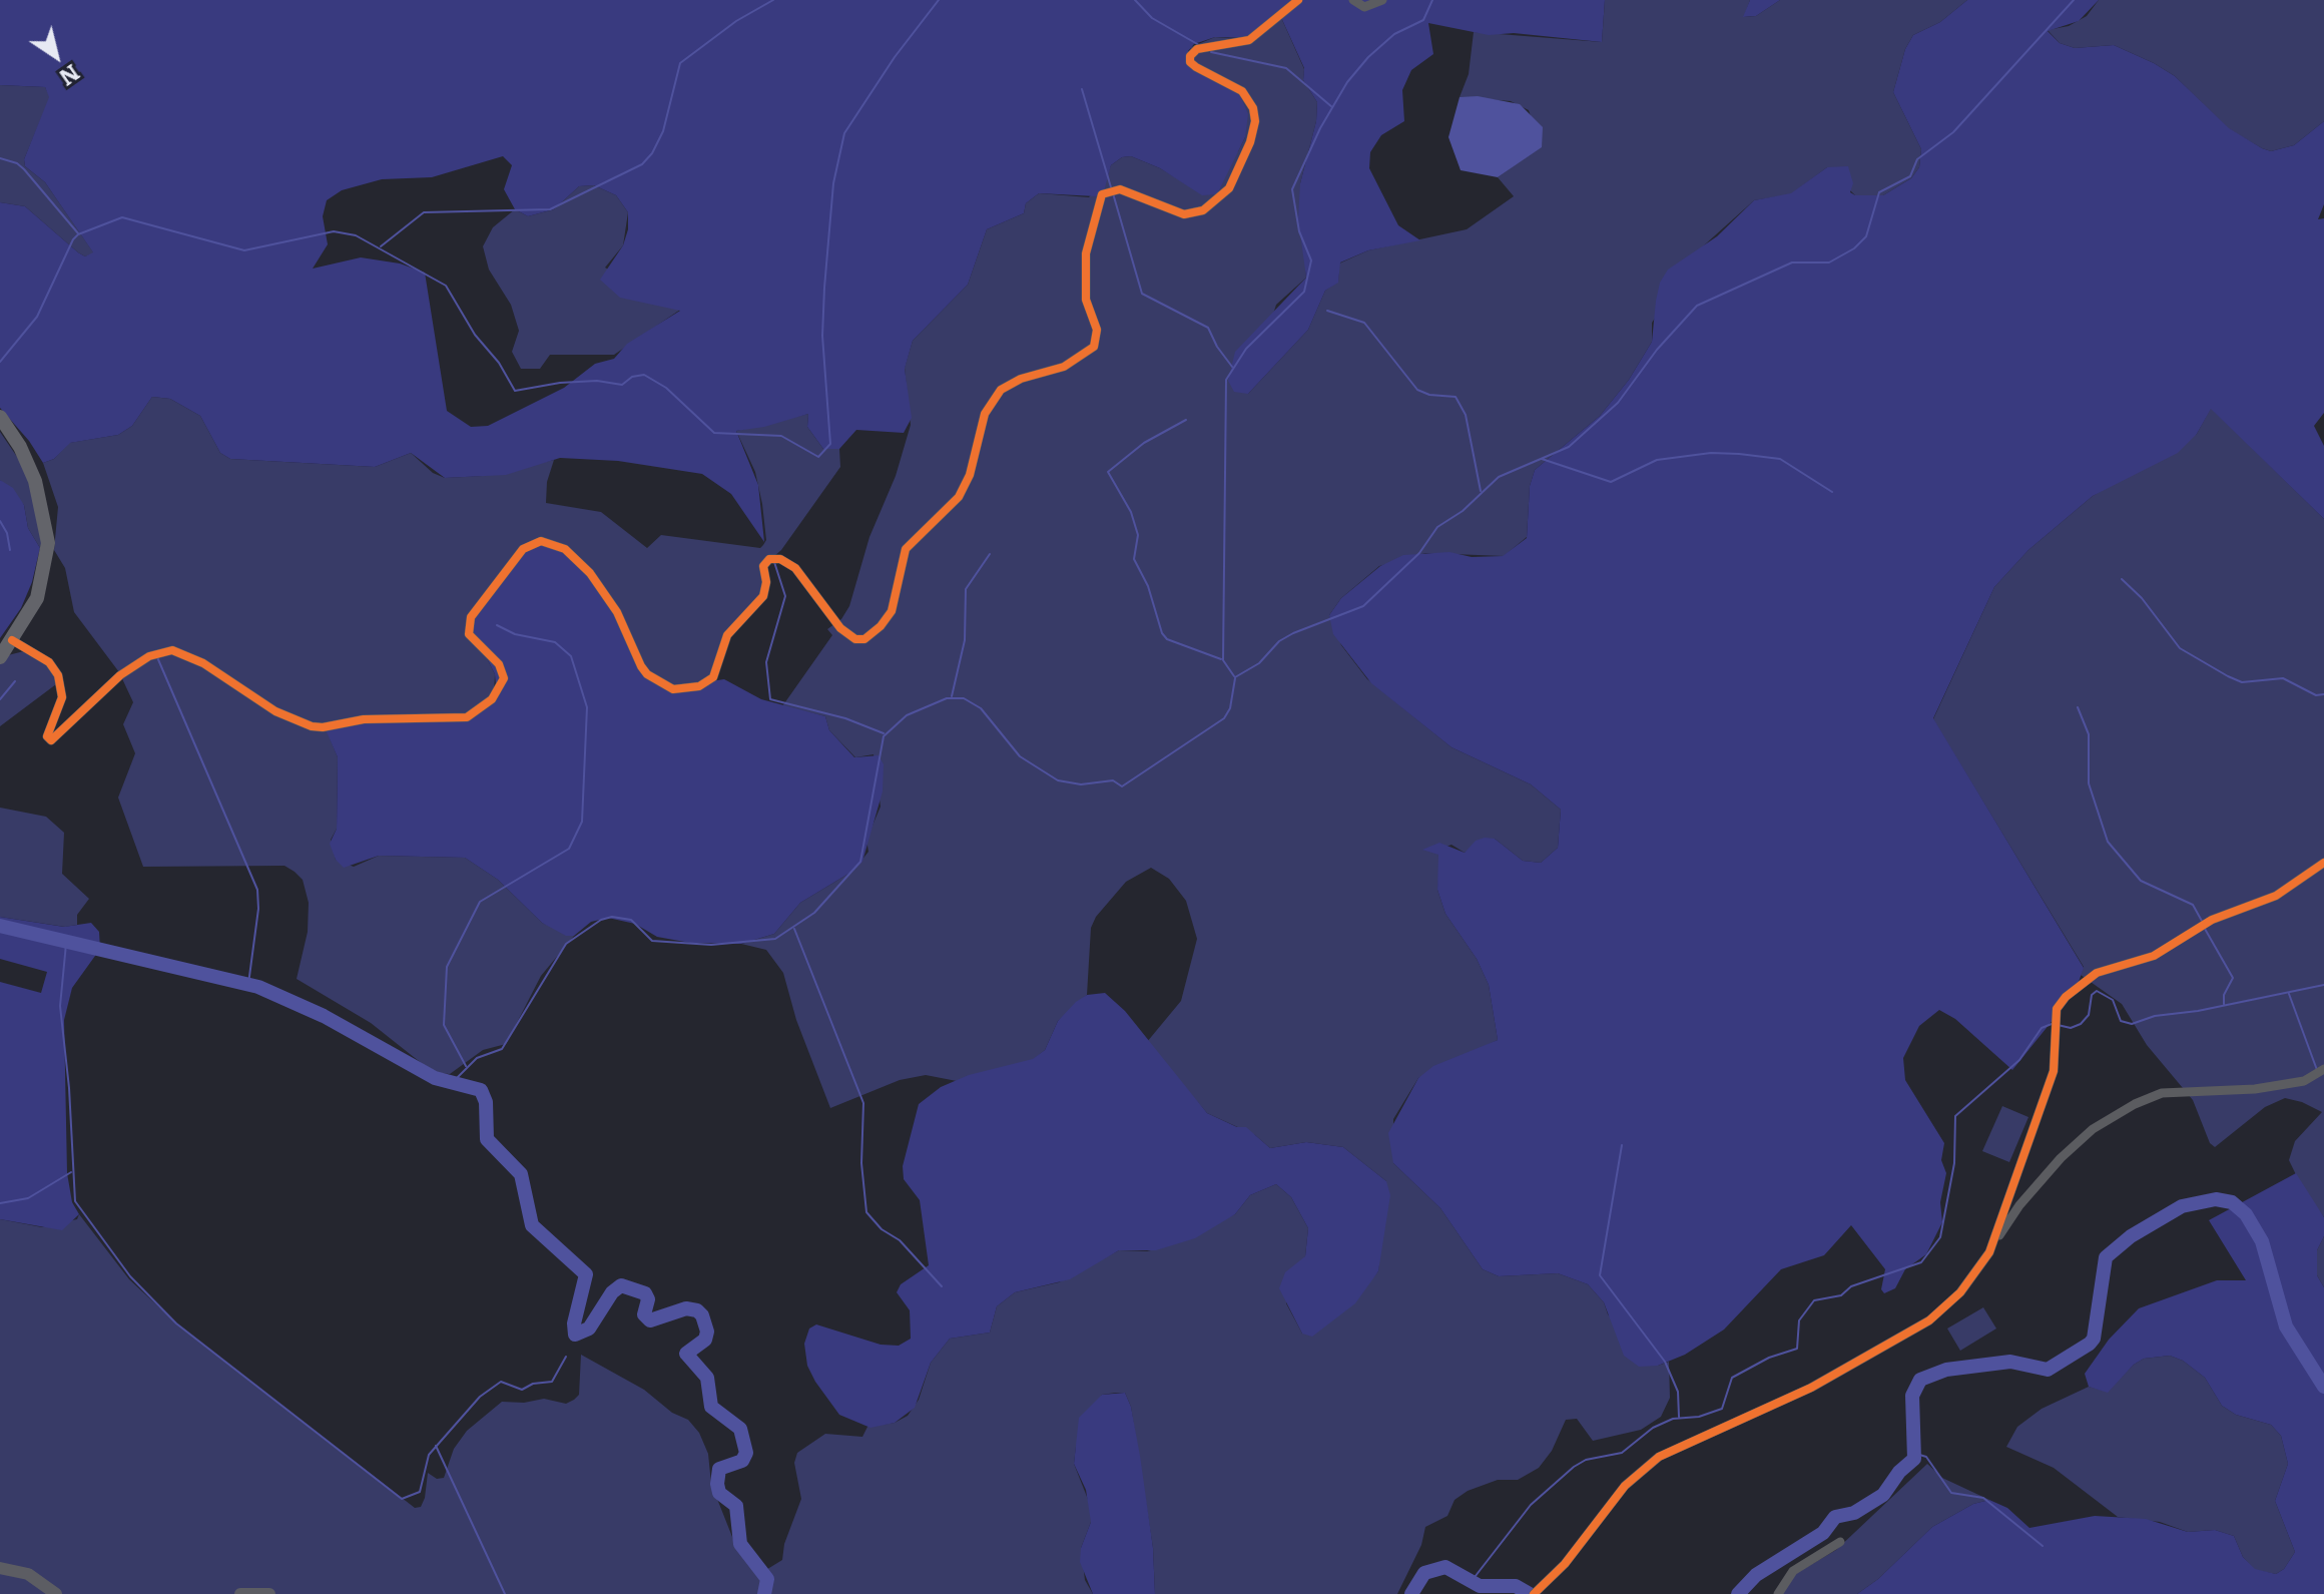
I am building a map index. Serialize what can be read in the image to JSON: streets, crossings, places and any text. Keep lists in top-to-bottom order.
{
  "north": "bottom right"
}
